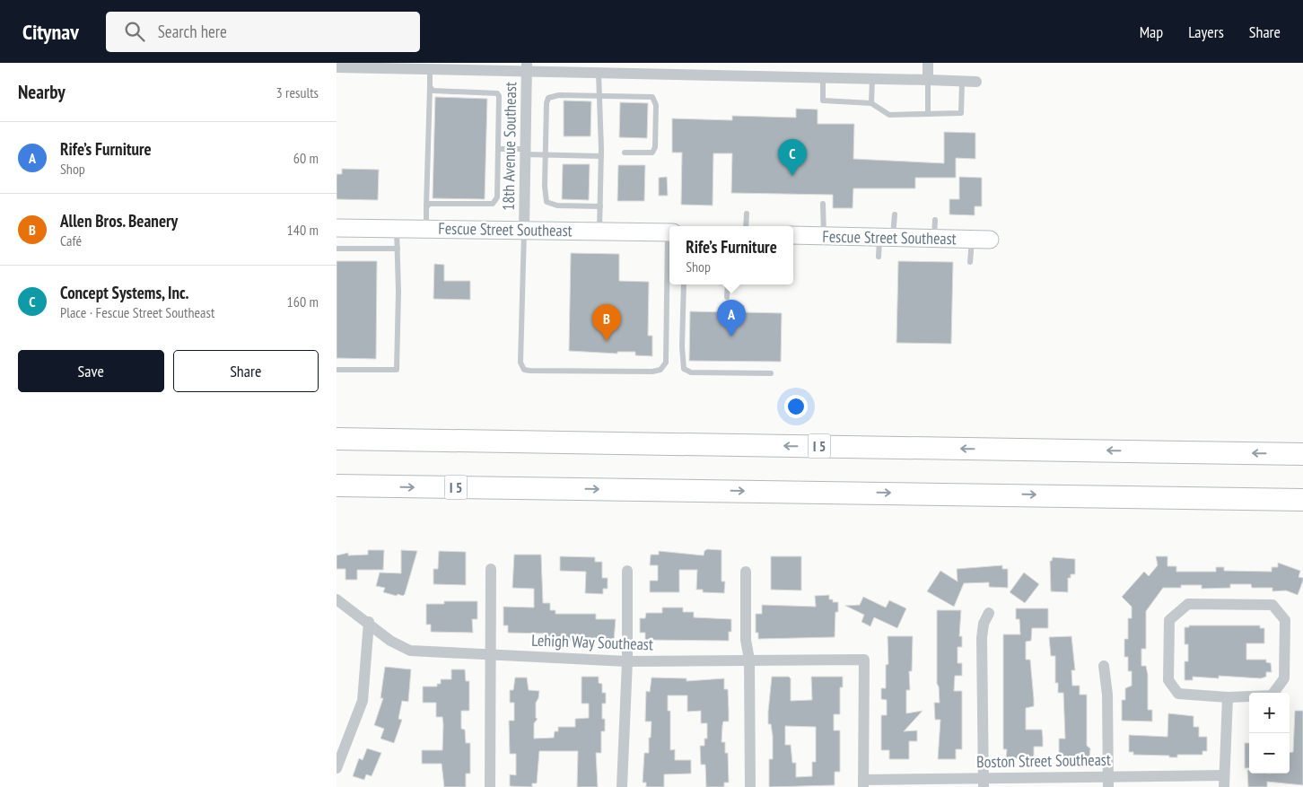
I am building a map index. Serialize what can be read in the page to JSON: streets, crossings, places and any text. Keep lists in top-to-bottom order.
{
  "streets": {
    "highway": ["I 5"],
    "street": [
      "18th Avenue Southeast",
      "Fescue Street Southeast",
      "Lehigh Way Southeast",
      "Boston Street Southeast"
    ]
  },
  "crossings": [
    ["18th Avenue Southeast", "Fescue Street Southeast"],
    ["Lehigh Way Southeast", "Boston Street Southeast"]
  ],
  "page": {
    "header": "Citynav",
    "search": "Search here",
    "nav": ["Map", "Layers", "Share"],
    "heading": ["Nearby", "3 results"],
    "list": [
      {
        "mark": "A",
        "name": "Rife’s Furniture",
        "note": "Shop",
        "value": "60 m"
      },
      {
        "mark": "B",
        "name": "Allen Bros. Beanery",
        "note": "Café",
        "value": "140 m"
      },
      {
        "mark": "C",
        "name": "Concept Systems, Inc.",
        "note": "Place · Fescue Street Southeast",
        "value": "160 m"
      }
    ],
    "pins": ["C", "A", "B"],
    "popup": ["Rife’s Furniture", "Shop"],
    "buttons": ["Save", "Share"],
    "map_buttons": ["+", "−"]
  }
}
